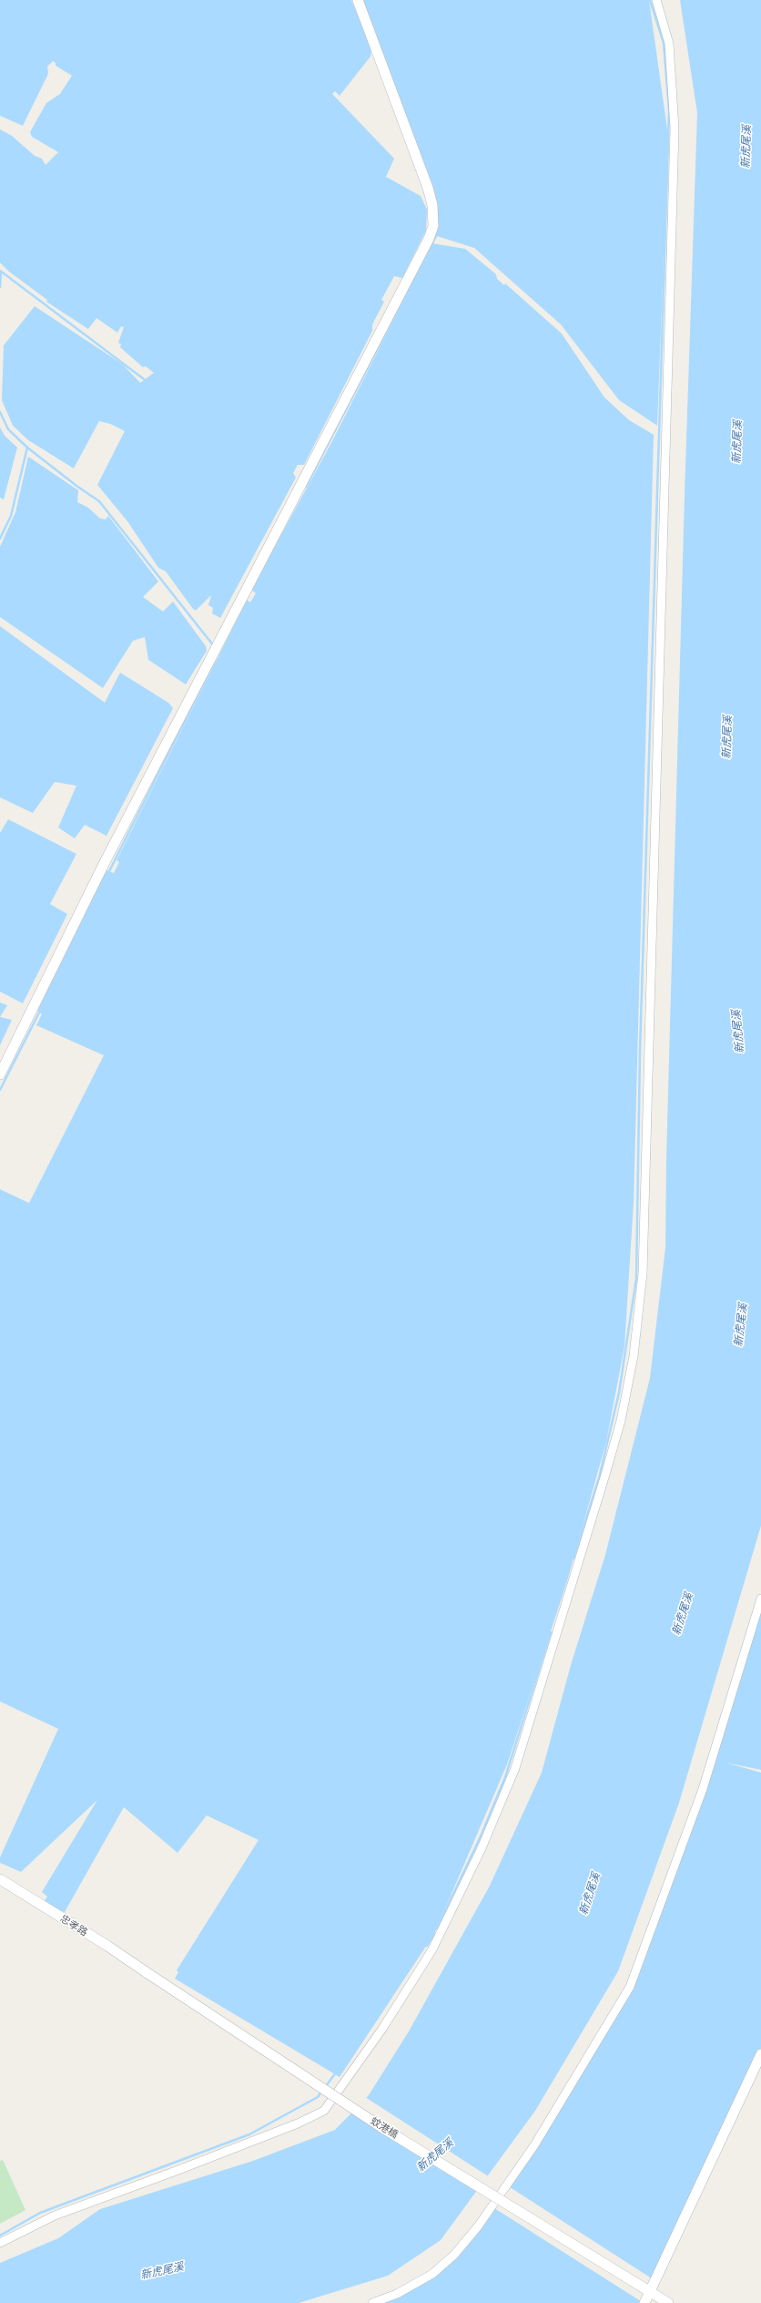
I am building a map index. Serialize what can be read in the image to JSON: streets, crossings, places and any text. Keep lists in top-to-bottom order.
{
  "streets": {
    "street": ["忠孝路", "蚊港橋"]
  },
  "crossings": [
    ["忠孝路", "蚊港橋"]
  ],
  "water": ["新虎尾溪"]
}
